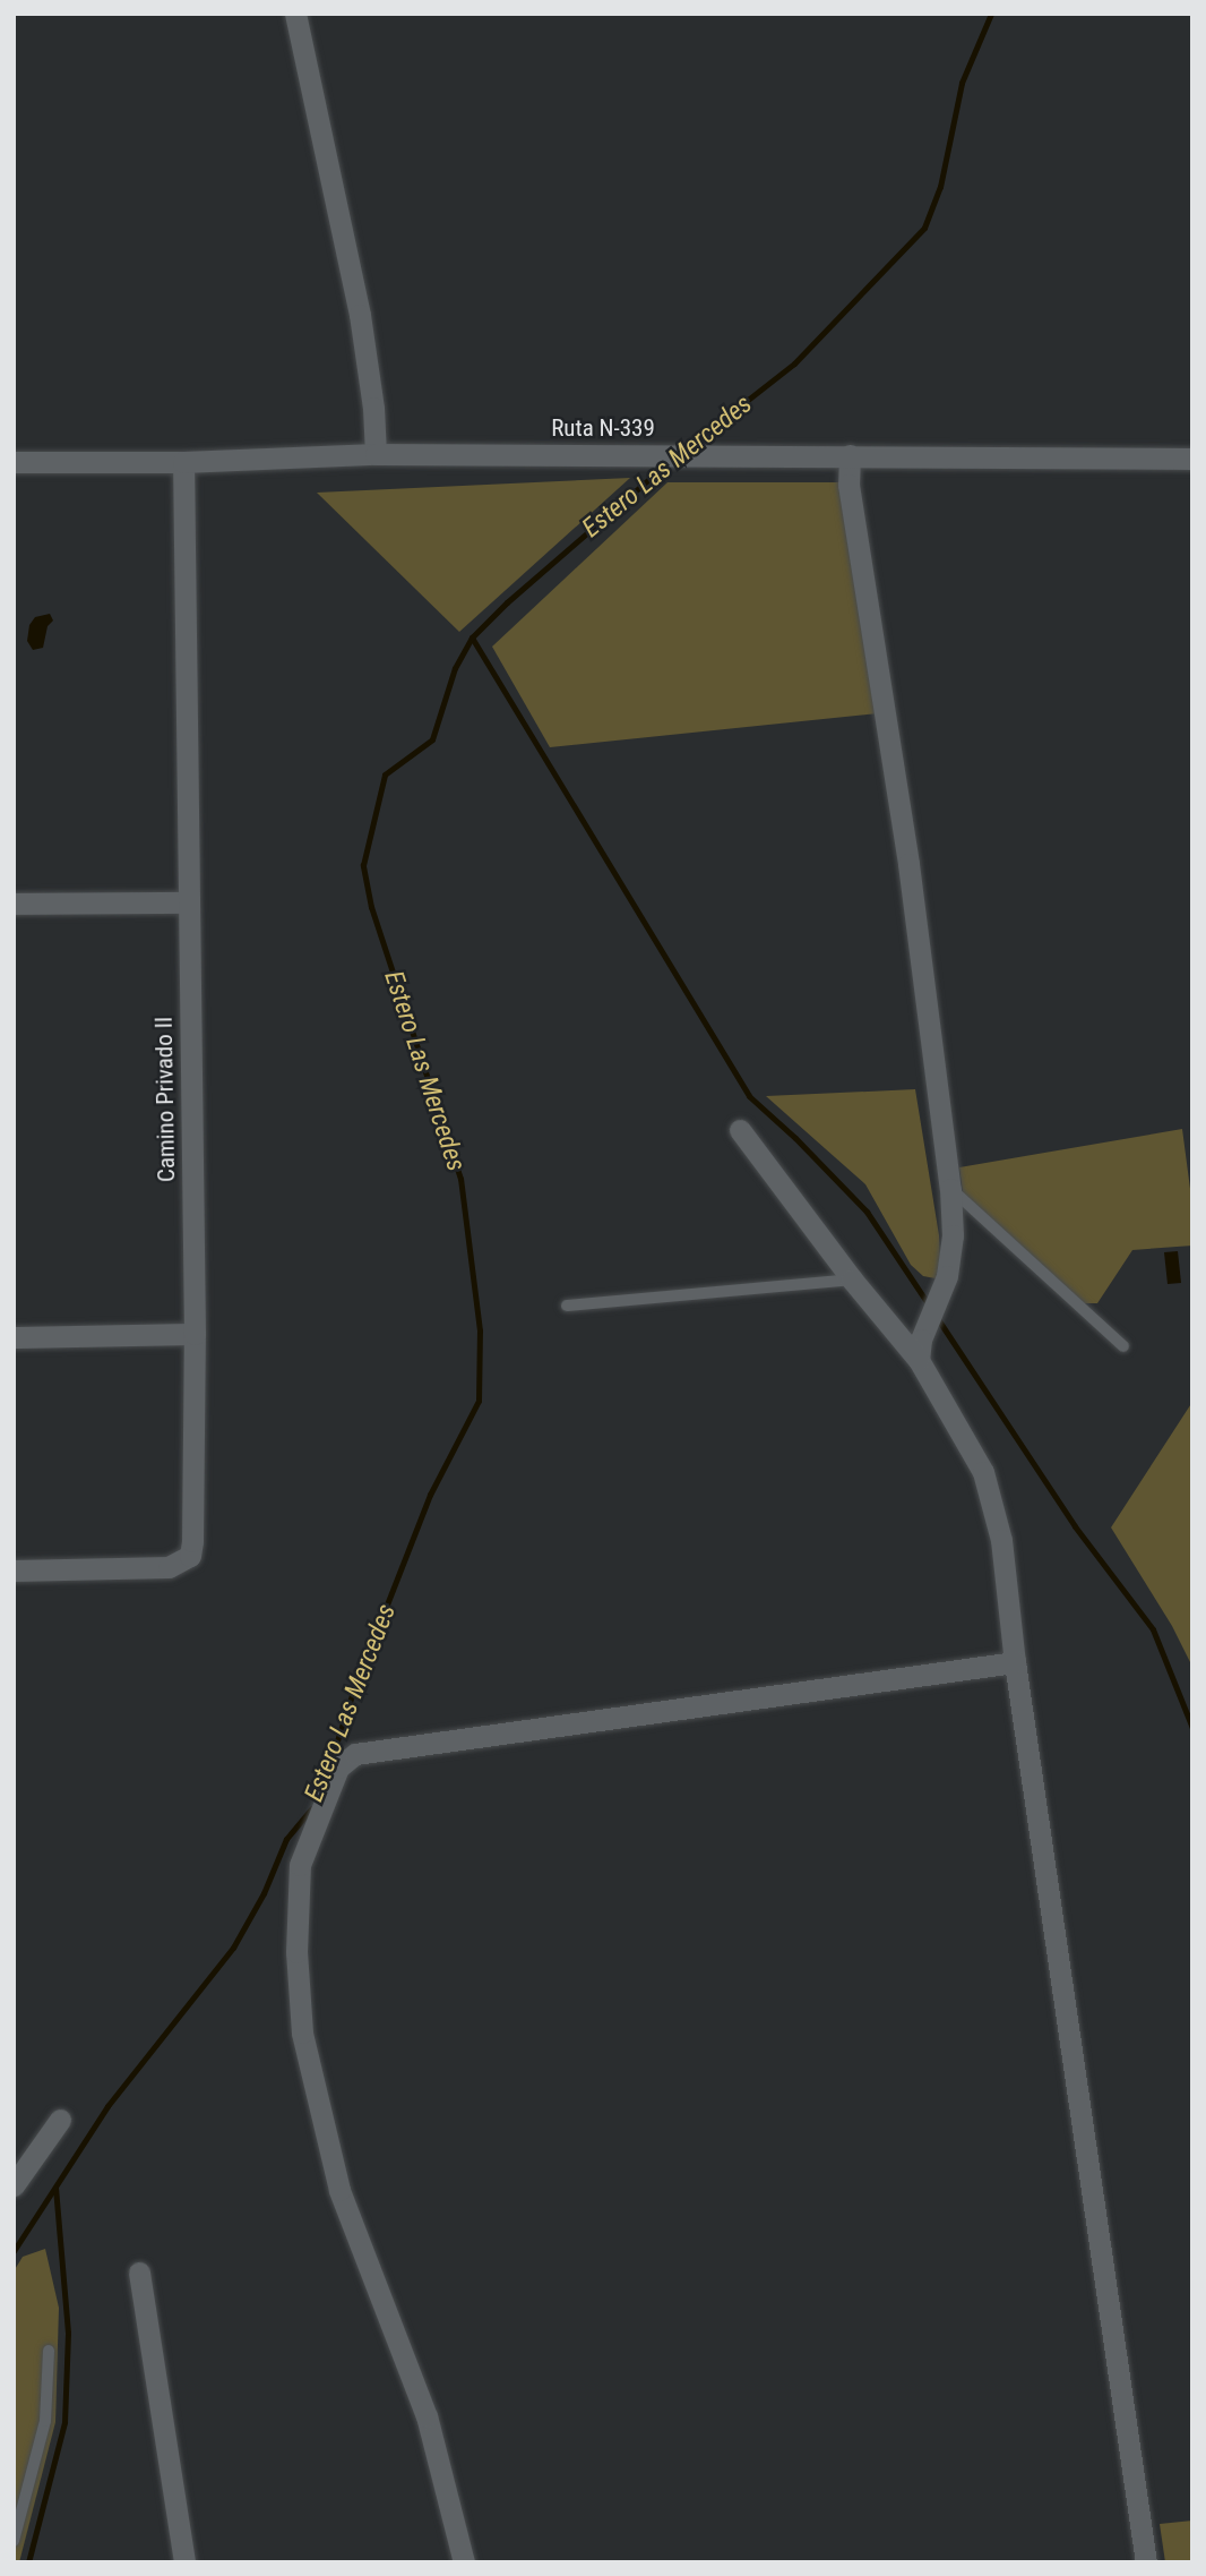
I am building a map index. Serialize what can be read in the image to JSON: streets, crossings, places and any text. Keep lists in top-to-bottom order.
{
  "streets": {
    "street": ["Ruta N-339", "Camino Privado II"]
  },
  "crossings": [
    ["Ruta N-339", "Camino Privado II"]
  ],
  "water": ["Estero Las Mercedes"]
}
